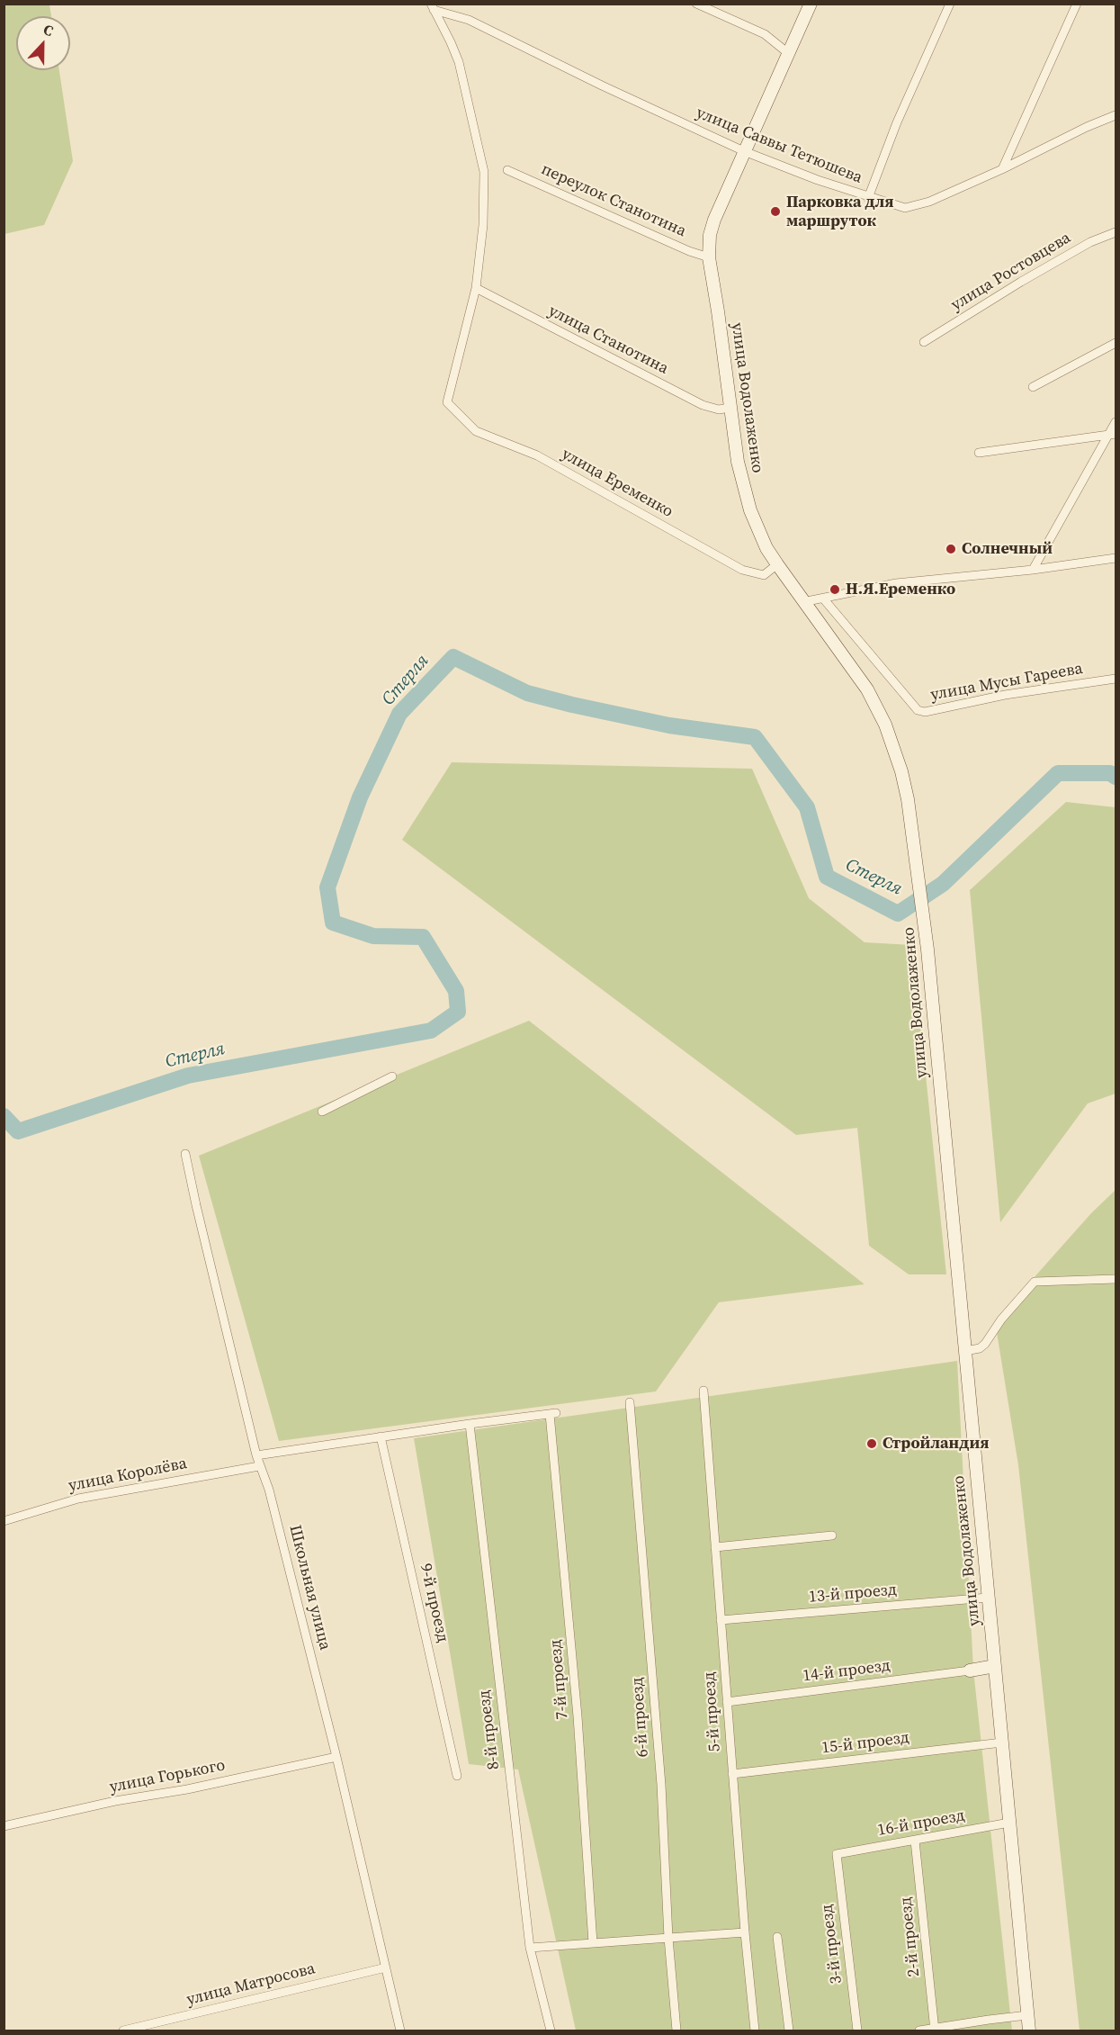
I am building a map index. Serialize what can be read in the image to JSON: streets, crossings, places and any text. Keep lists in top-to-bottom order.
{
  "streets": {
    "main road": ["улица Водолаженко"],
    "street": [
      "улица Саввы Тетюшева",
      "переулок Станотина",
      "улица Ростовцева",
      "улица Станотина",
      "улица Еременко",
      "улица Мусы Гареева",
      "улица Королёва",
      "Школьная улица",
      "13-й проезд",
      "9-й проезд",
      "14-й проезд",
      "7-й проезд",
      "5-й проезд",
      "6-й проезд",
      "8-й проезд",
      "15-й проезд",
      "улица Горького",
      "16-й проезд",
      "2-й проезд",
      "3-й проезд",
      "улица Матросова"
    ]
  },
  "crossings": [
    ["улица Саввы Тетюшева", "улица Водолаженко"],
    ["переулок Станотина", "улица Водолаженко"],
    ["улица Станотина", "улица Водолаженко"],
    ["улица Станотина", "улица Еременко"],
    ["улица Водолаженко", "улица Еременко"],
    ["улица Водолаженко", "13-й проезд"],
    ["улица Водолаженко", "15-й проезд"],
    ["улица Водолаженко", "16-й проезд"],
    ["улица Королёва", "Школьная улица"],
    ["Школьная улица", "улица Горького"],
    ["Школьная улица", "улица Матросова"],
    ["13-й проезд", "5-й проезд"],
    ["14-й проезд", "5-й проезд"],
    ["7-й проезд", "8-й проезд"],
    ["5-й проезд", "15-й проезд"],
    ["16-й проезд", "2-й проезд"],
    ["16-й проезд", "3-й проезд"]
  ],
  "water": ["Стерля"],
  "places": [
    "Парковка для маршруток",
    "Солнечный",
    "Н.Я.Еременко",
    "Стройландия"
  ],
  "north": "top"
}
